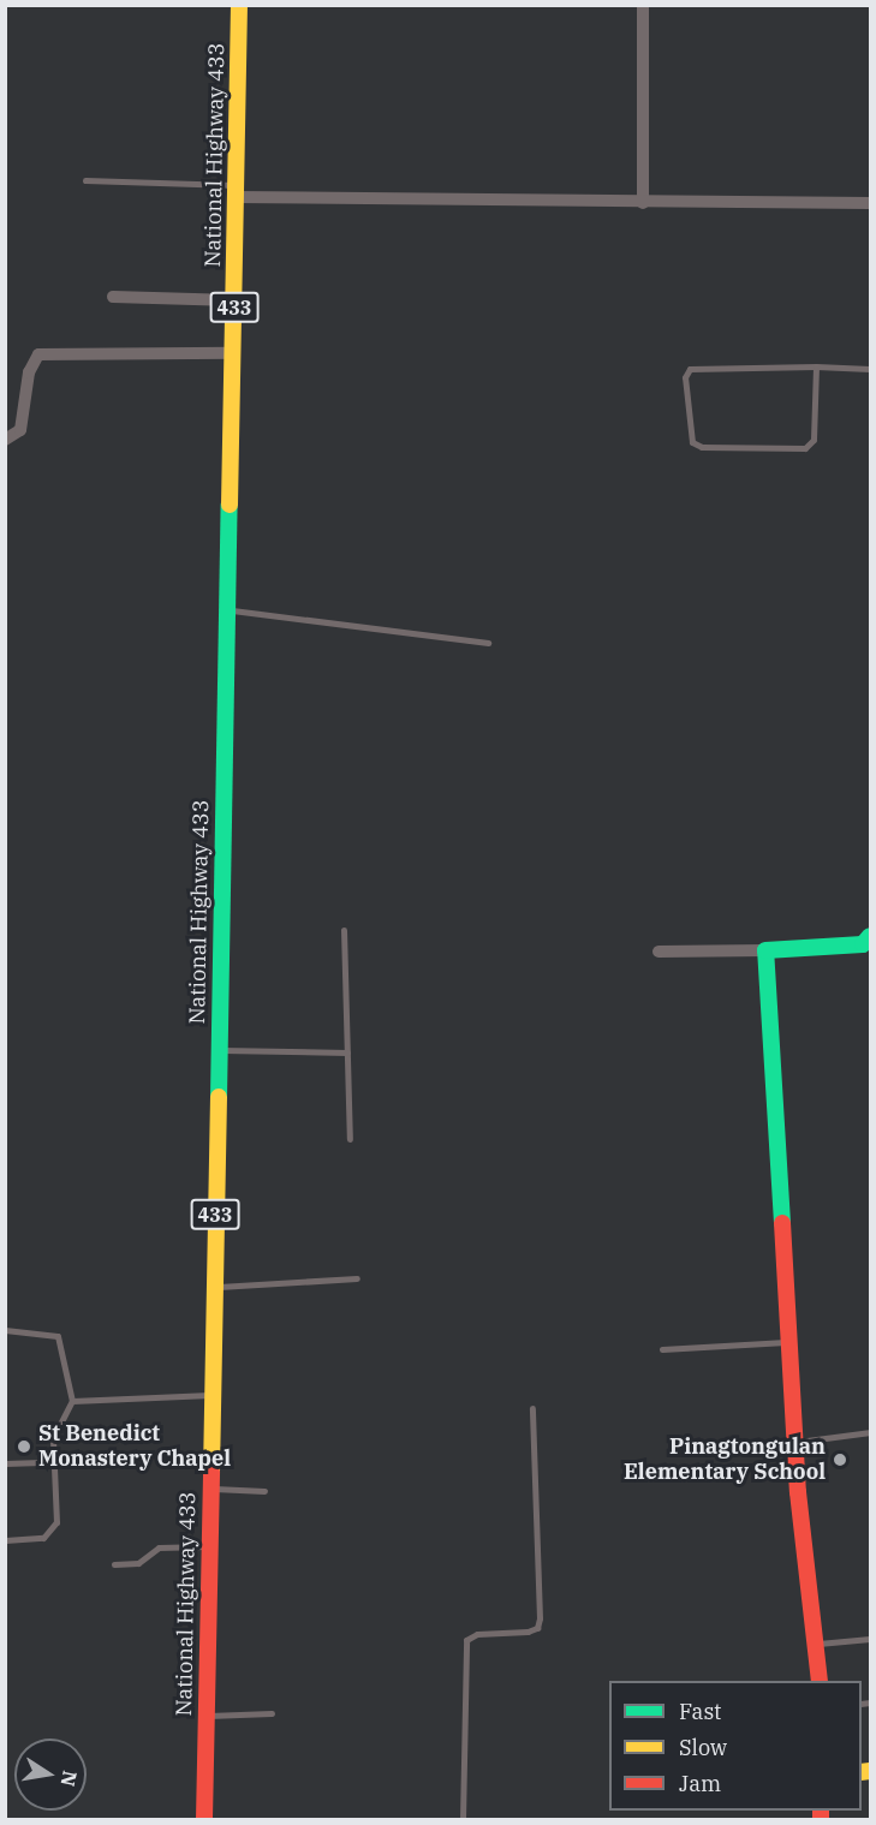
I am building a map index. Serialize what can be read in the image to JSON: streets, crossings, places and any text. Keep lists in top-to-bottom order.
{
  "streets": {
    "main road": ["National Highway 433", "433"]
  },
  "places": ["St Benedict Monastery Chapel", "Pinagtongulan Elementary School"],
  "legend": ["Fast", "Slow", "Jam"],
  "north": "right"
}
